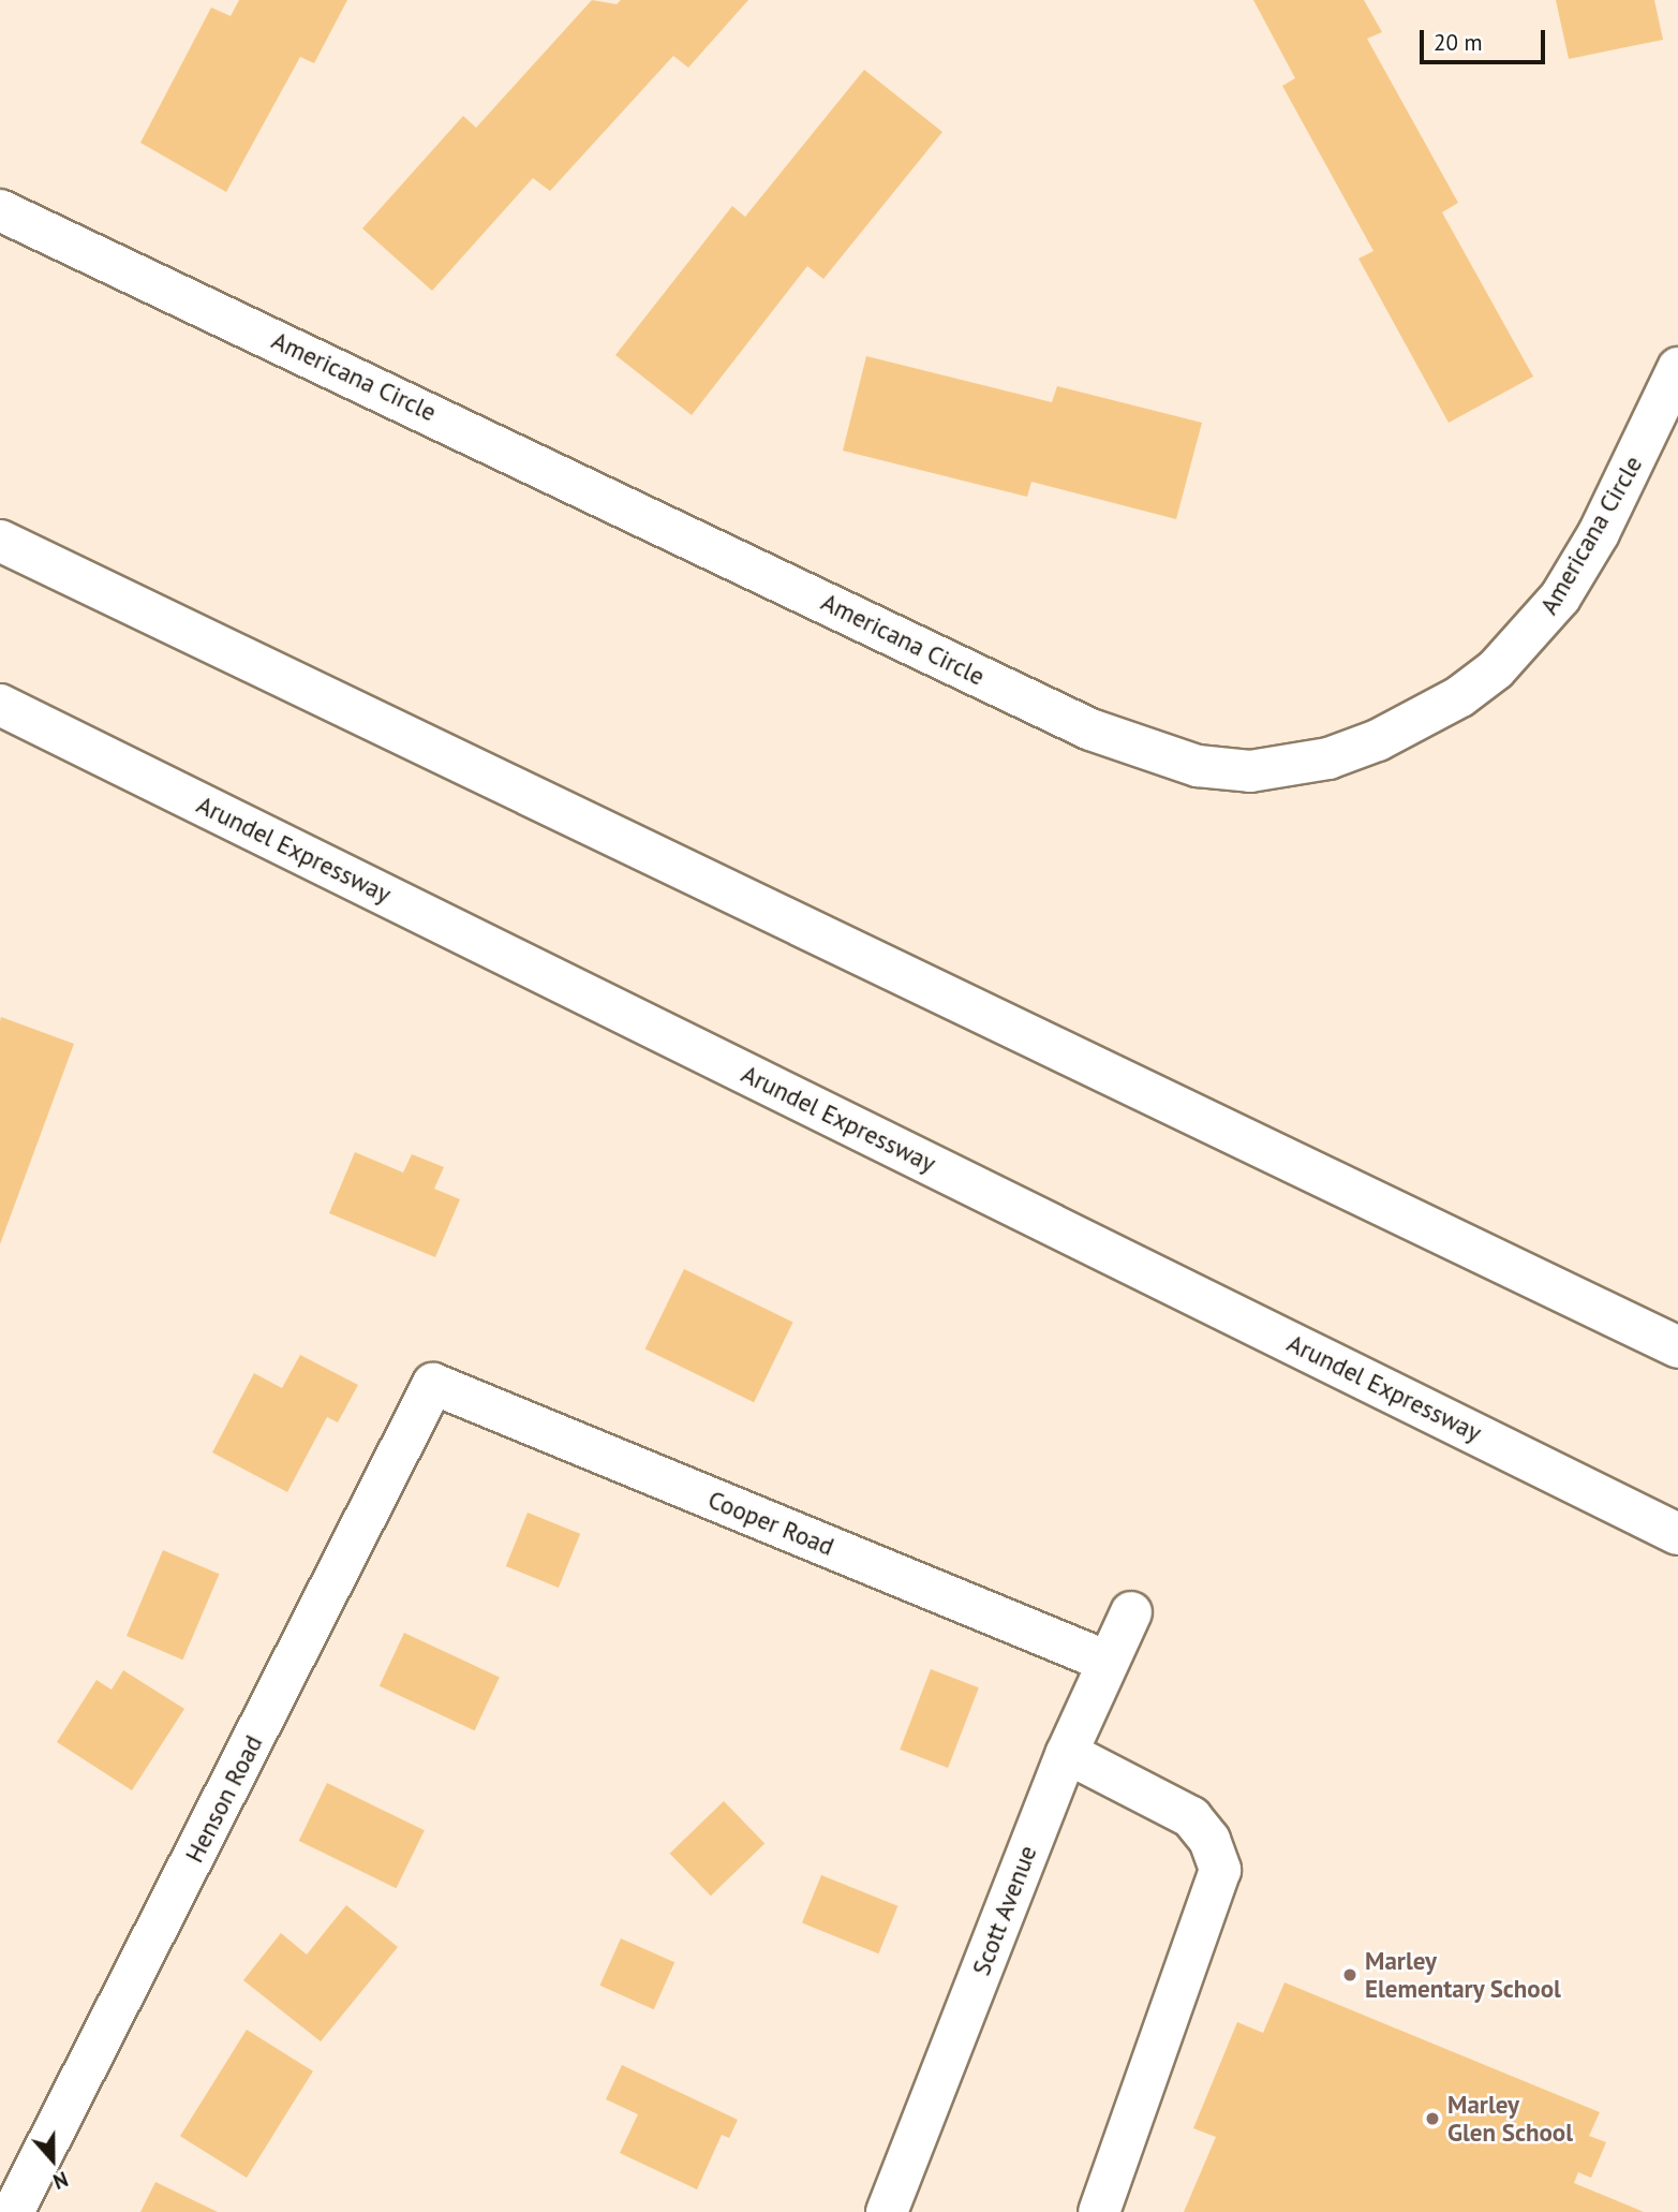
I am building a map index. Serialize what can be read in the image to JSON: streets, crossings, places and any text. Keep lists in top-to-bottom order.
{
  "streets": {
    "main road": [
      "Americana Circle",
      "Arundel Expressway",
      "Cooper Road",
      "Henson Road",
      "Scott Avenue"
    ]
  },
  "crossings": [
    ["Cooper Road", "Henson Road"],
    ["Cooper Road", "Scott Avenue"]
  ],
  "places": ["Marley Elementary School", "Marley Glen School"],
  "scale_bar": "20 m",
  "north": "bottom"
}
